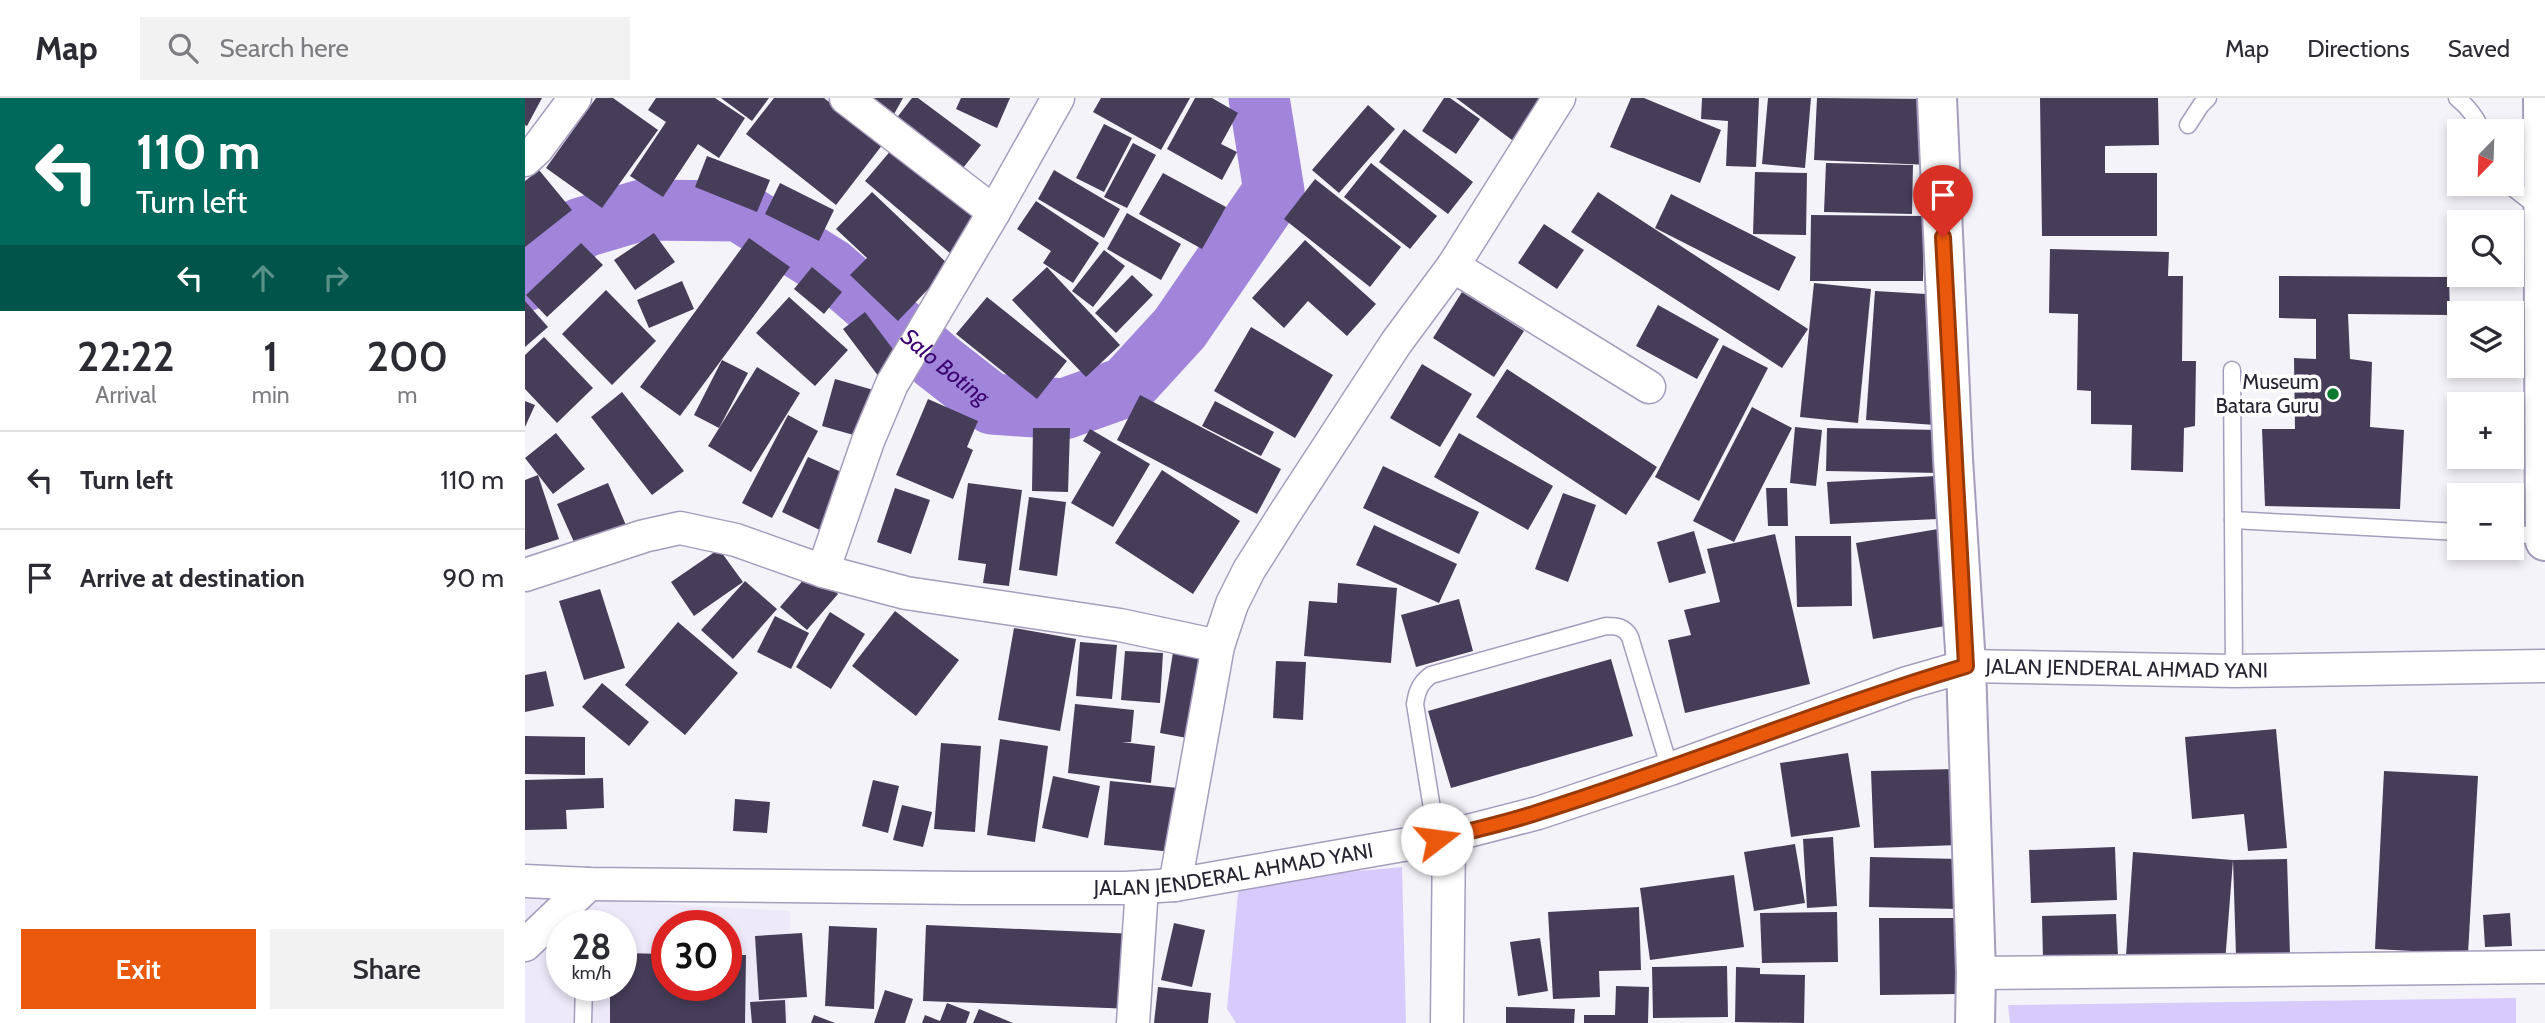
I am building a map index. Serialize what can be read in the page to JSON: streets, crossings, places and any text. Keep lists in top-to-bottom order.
{
  "streets": {
    "street": ["JALAN JENDERAL AHMAD YANI"]
  },
  "water": ["Salo Boting"],
  "places": ["Museum Batara Guru"],
  "north": "bottom left",
  "page": {
    "header": "Map",
    "search": "Search here",
    "nav": ["Map", "Directions", "Saved"],
    "turn": ["110 m", "Turn left"],
    "map_buttons": ["+", "−"],
    "eta": [
      "22:22",
      "Arrival",
      "1",
      "min",
      "200",
      "m"
    ],
    "list": [
      {
        "name": "Turn left",
        "value": "110 m"
      },
      {
        "name": "Arrive at destination",
        "value": "90 m"
      }
    ],
    "speed": "28 km/h",
    "limit": "30",
    "buttons": ["Exit", "Share"]
  }
}
